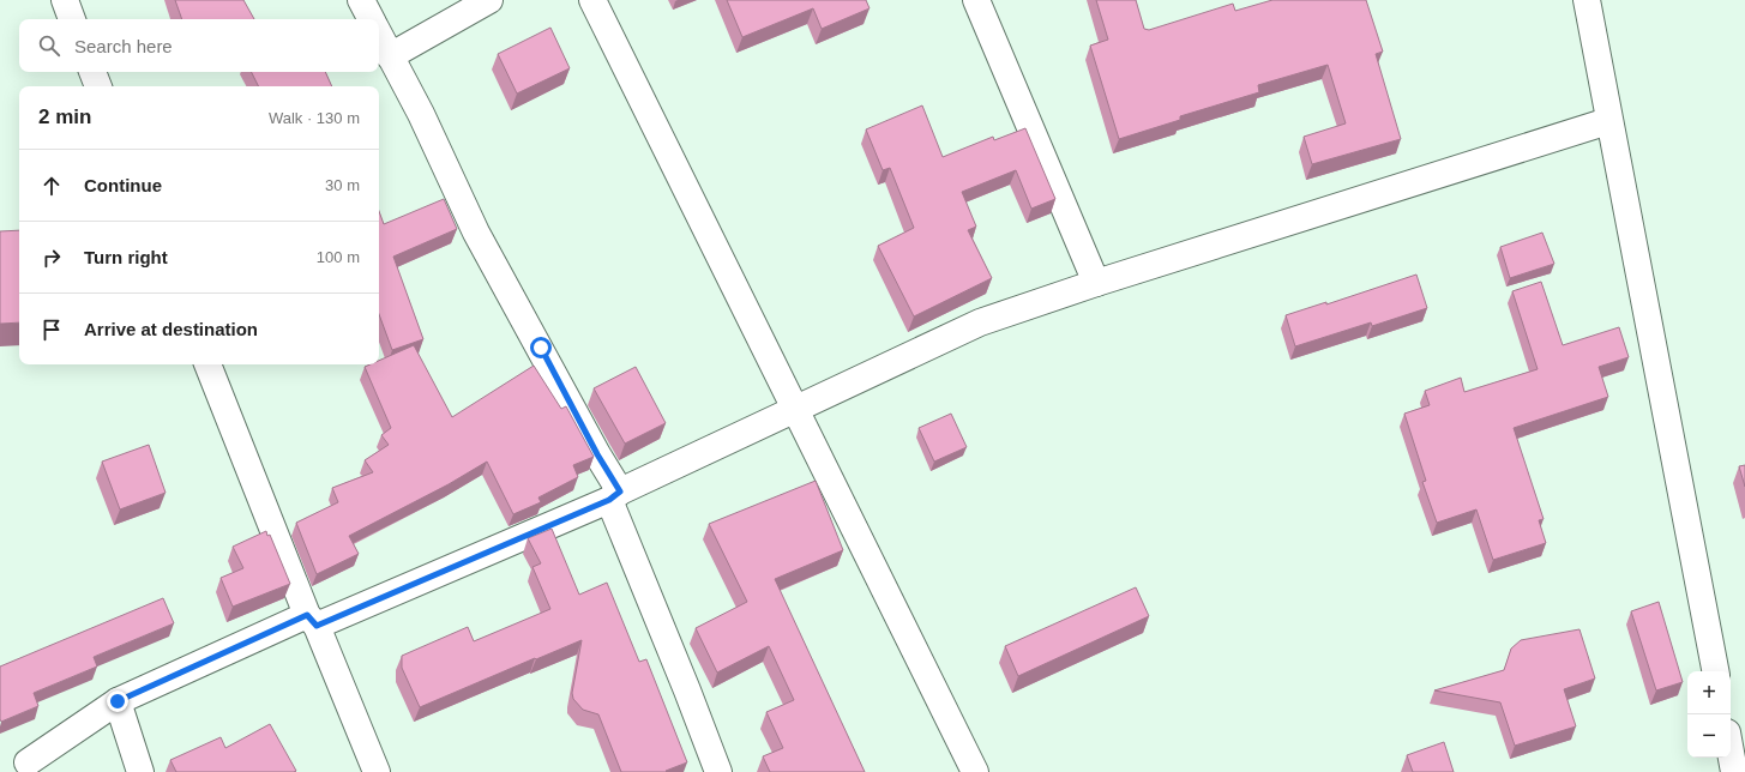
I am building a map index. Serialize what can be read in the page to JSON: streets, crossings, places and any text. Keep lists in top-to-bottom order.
{
  "page": {
    "search": "Search here",
    "heading": ["2 min", "Walk · 130 m"],
    "list": [
      ["Continue", "30 m"],
      ["Turn right", "100 m"],
      "Arrive at destination"
    ],
    "map_buttons": ["+", "−"]
  }
}
